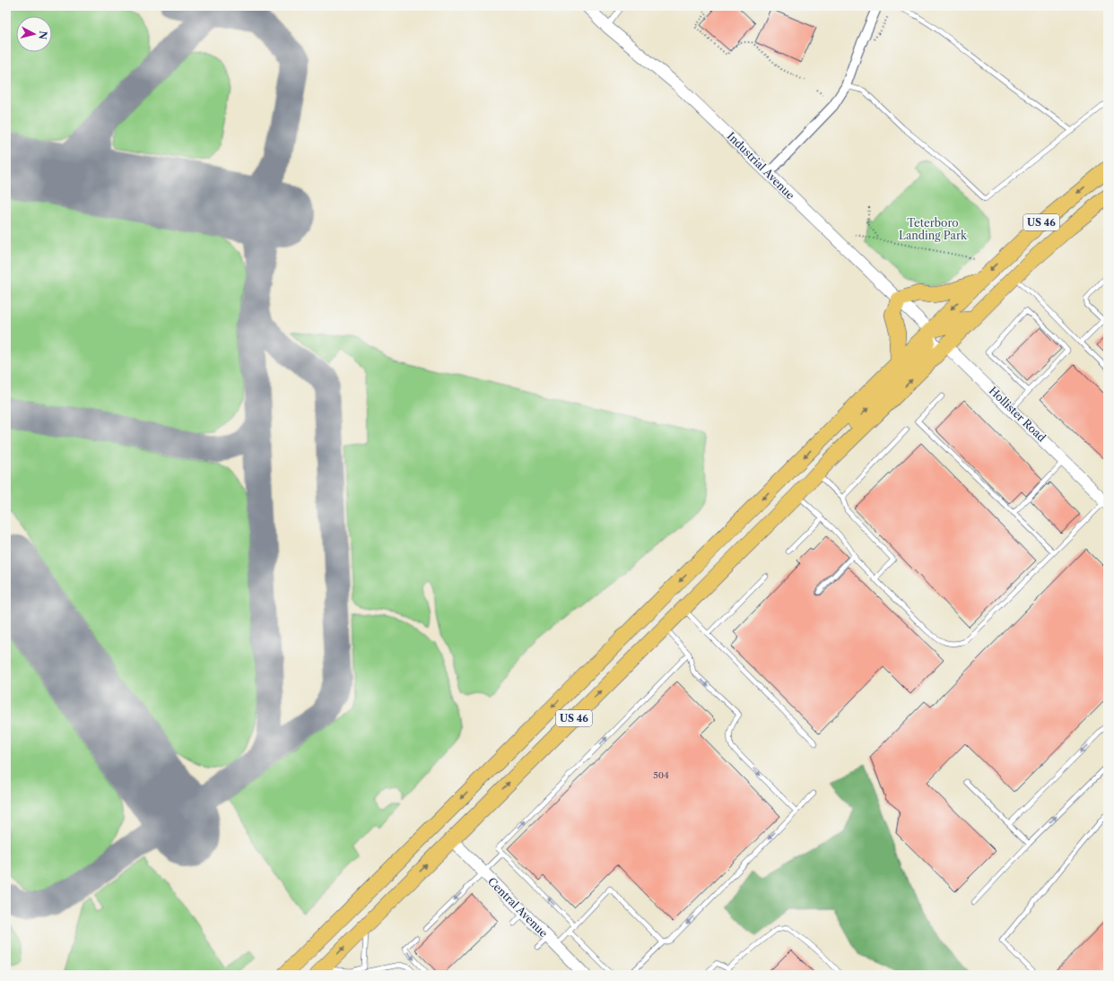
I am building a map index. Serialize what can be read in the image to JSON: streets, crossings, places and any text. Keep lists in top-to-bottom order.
{
  "streets": {
    "highway": ["US 46"],
    "street": ["Industrial Avenue", "Hollister Road", "Central Avenue"]
  },
  "crossings": [
    ["Industrial Avenue", "US 46"],
    ["Industrial Avenue", "Hollister Road"],
    ["US 46", "Hollister Road"],
    ["US 46", "Central Avenue"]
  ],
  "parks": ["Teterboro Landing Park"],
  "house_numbers": ["504"],
  "north": "right"
}
